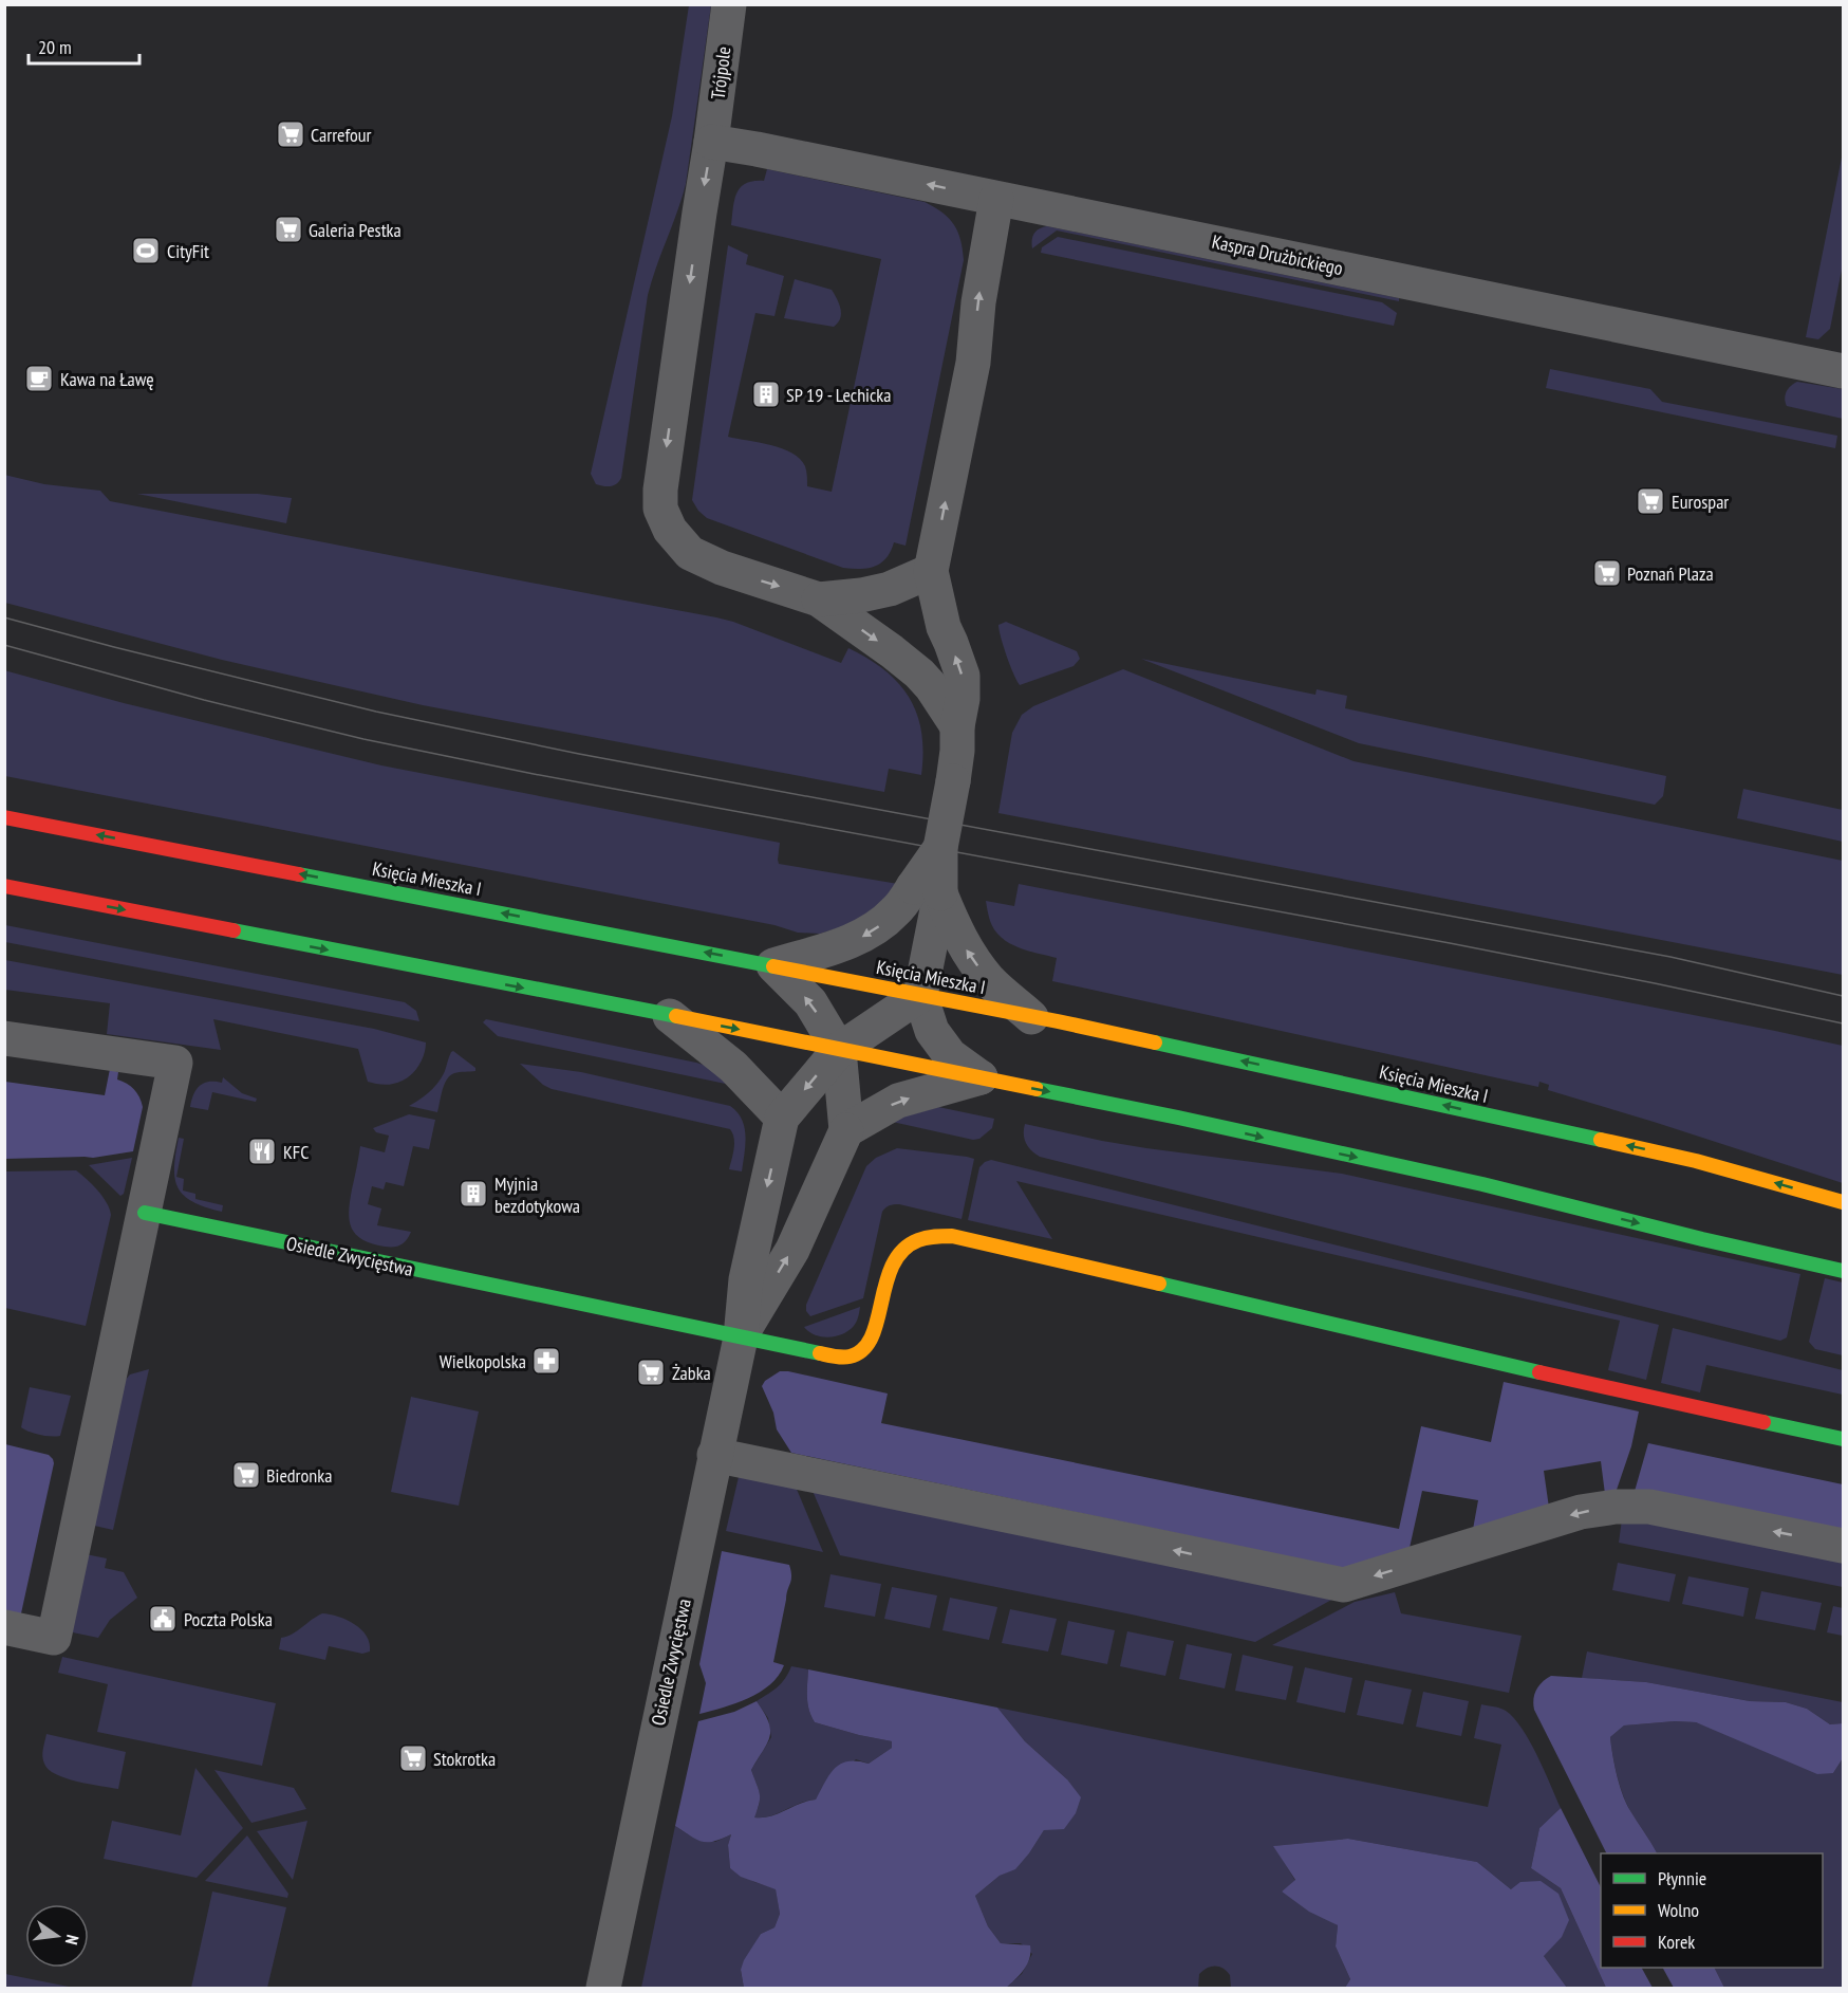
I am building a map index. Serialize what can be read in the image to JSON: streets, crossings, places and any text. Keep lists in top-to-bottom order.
{
  "streets": {
    "street": [
      "Trójpole",
      "Kaspra Drużbickiego",
      "Księcia Mieszka I",
      "Osiedle Zwycięstwa"
    ]
  },
  "crossings": [
    ["Trójpole", "Kaspra Drużbickiego"]
  ],
  "places": {
    "supermarket": [
      "Carrefour",
      "Galeria Pestka",
      "Eurospar",
      "Poznań Plaza",
      "Żabka",
      "Biedronka",
      "Stokrotka"
    ],
    "sports": ["CityFit"],
    "cafe": ["Kawa na Ławę"],
    "building": ["SP 19 - Lechicka", "Myjnia bezdotykowa"],
    "restaurant": ["KFC"],
    "pharmacy": ["Wielkopolska"],
    "public building": ["Poczta Polska"]
  },
  "legend": ["Płynnie", "Wolno", "Korek"],
  "scale_bar": "20 m",
  "north": "right"
}
